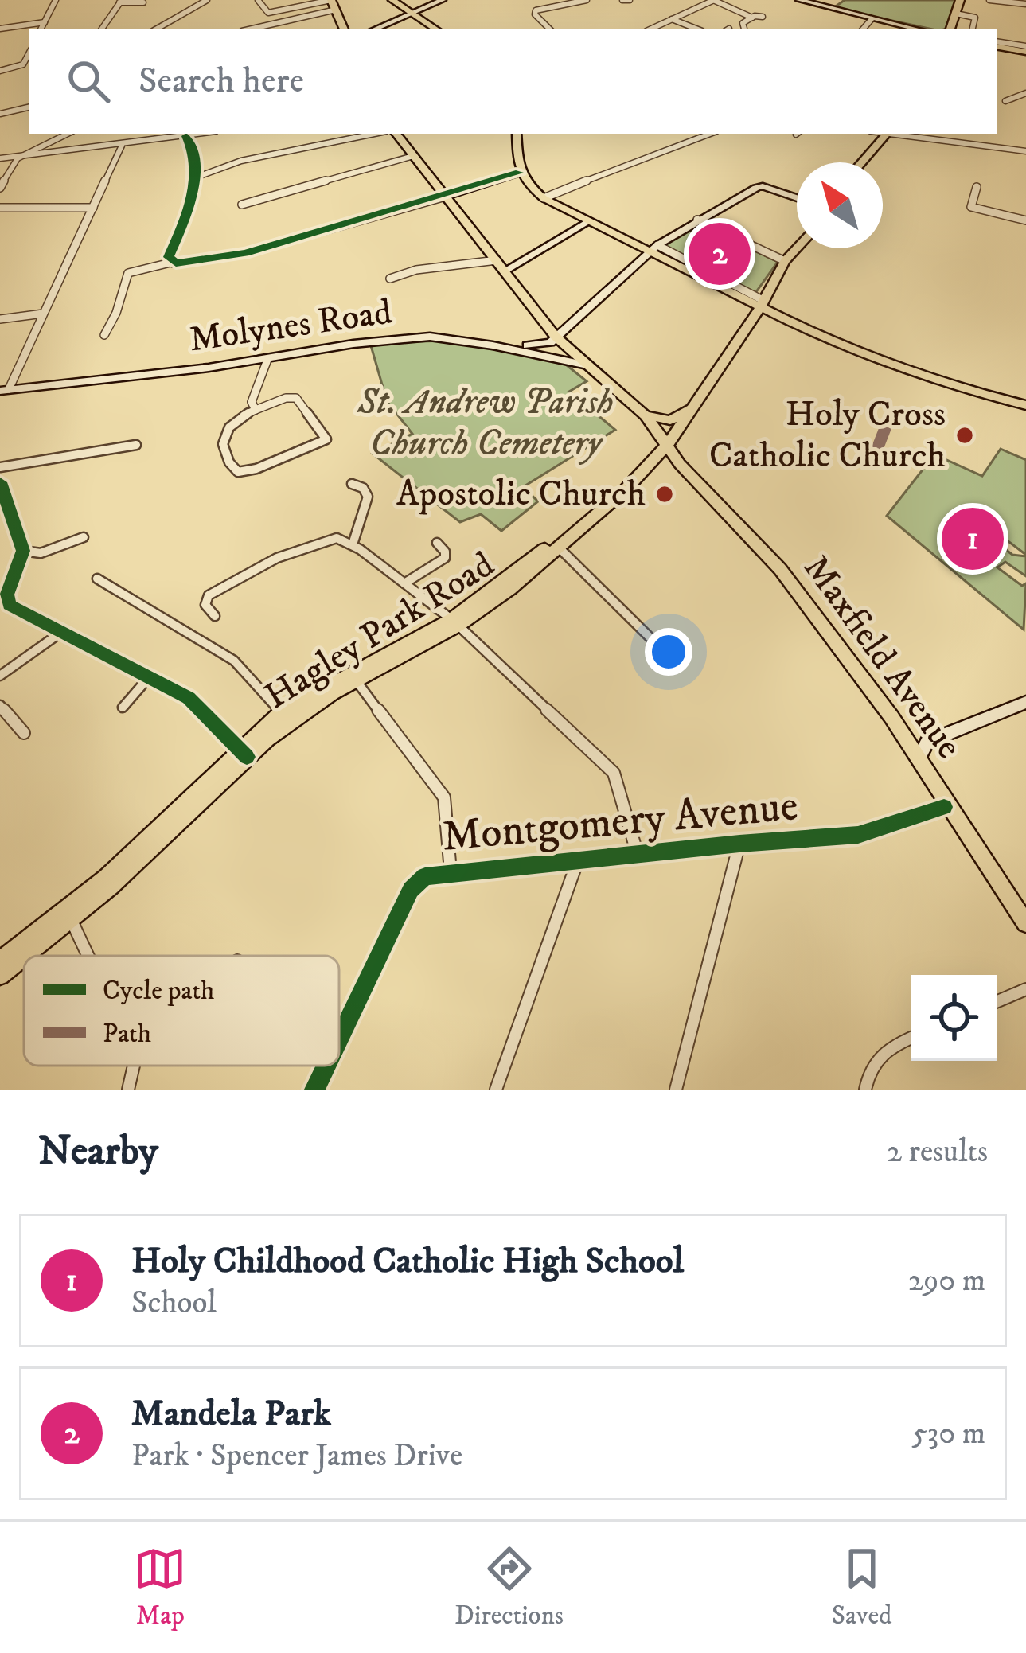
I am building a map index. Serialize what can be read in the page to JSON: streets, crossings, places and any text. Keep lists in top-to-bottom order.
{
  "streets": {
    "main road": ["Molynes Road", "Hagley Park Road", "Maxfield Avenue"],
    "street": ["Montgomery Avenue"]
  },
  "crossings": [
    ["Molynes Road", "Maxfield Avenue"],
    ["Hagley Park Road", "Maxfield Avenue"]
  ],
  "parks": ["St. Andrew Parish Church Cemetery"],
  "places": ["Holy Cross Catholic Church", "Apostolic Church"],
  "legend": ["Cycle path", "Path"],
  "north": "top left",
  "page": {
    "search": "Search here",
    "pins": ["2", "1"],
    "heading": ["Nearby", "2 results"],
    "list": [
      {
        "mark": "1",
        "name": "Holy Childhood Catholic High School",
        "note": "School",
        "value": "290 m"
      },
      {
        "mark": "2",
        "name": "Mandela Park",
        "note": "Park · Spencer James Drive",
        "value": "530 m"
      }
    ],
    "nav": ["Map", "Directions", "Saved"]
  }
}
